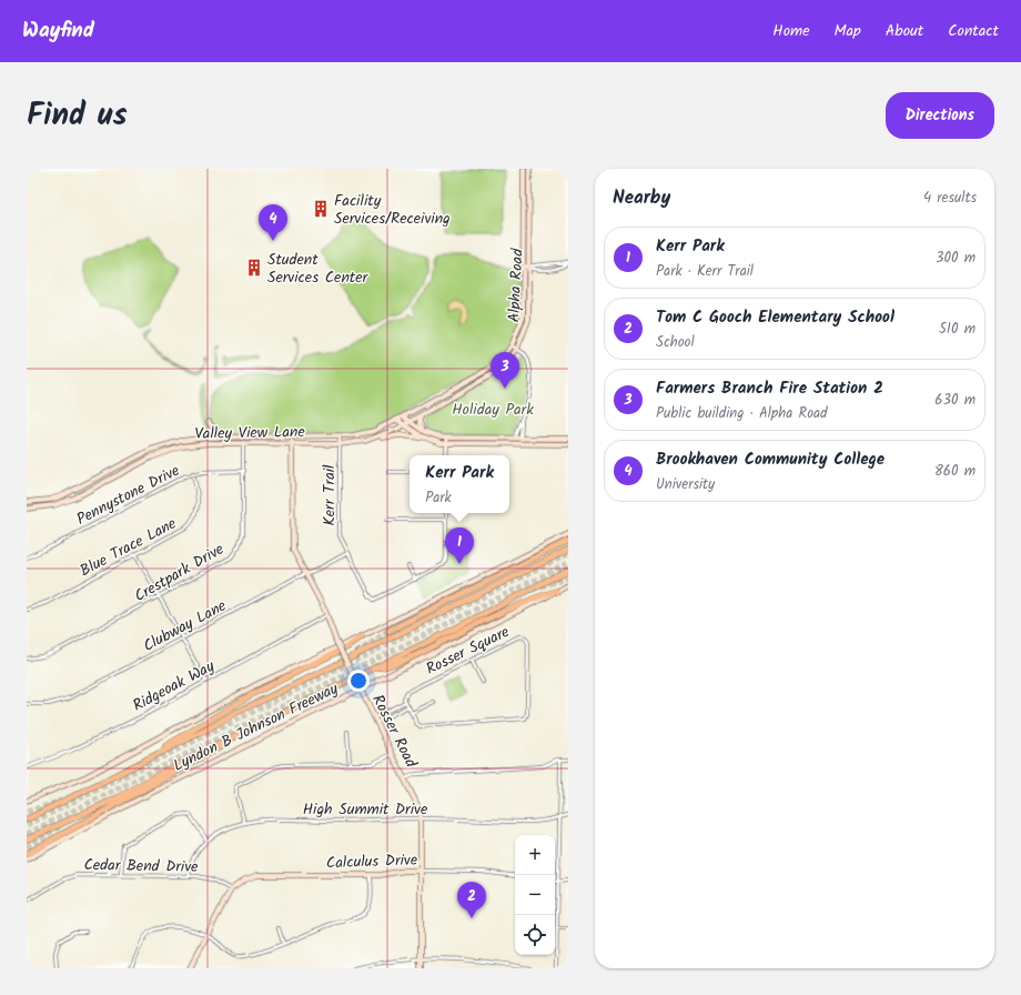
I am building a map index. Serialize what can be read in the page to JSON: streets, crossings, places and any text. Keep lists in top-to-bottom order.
{
  "streets": {
    "highway": ["Lyndon B Johnson Freeway"],
    "main road": [
      "Alpha Road",
      "Valley View Lane",
      "Rosser Road",
      "Calculus Drive"
    ],
    "street": [
      "Pennystone Drive",
      "Kerr Trail",
      "Blue Trace Lane",
      "Crestpark Drive",
      "Clubway Lane",
      "Rosser Square",
      "Ridgeoak Way",
      "High Summit Drive",
      "Cedar Bend Drive"
    ]
  },
  "crossings": [
    ["Alpha Road", "Valley View Lane"],
    ["Valley View Lane", "Kerr Trail"],
    ["Valley View Lane", "Crestpark Drive"],
    ["Valley View Lane", "Rosser Road"],
    ["Pennystone Drive", "Blue Trace Lane"],
    ["Pennystone Drive", "Crestpark Drive"],
    ["Kerr Trail", "Clubway Lane"],
    ["Clubway Lane", "Rosser Road"],
    ["Rosser Square", "Rosser Road"],
    ["Ridgeoak Way", "Rosser Road"],
    ["Rosser Road", "High Summit Drive"],
    ["Rosser Road", "Calculus Drive"],
    ["High Summit Drive", "Cedar Bend Drive"],
    ["Calculus Drive", "Cedar Bend Drive"]
  ],
  "parks": ["Holiday Park"],
  "places": {
    "building": ["Facility Services/Receiving", "Student Services Center"]
  },
  "page": {
    "header": "Wayfind",
    "nav": [
      "Home",
      "Map",
      "About",
      "Contact"
    ],
    "title": "Find us",
    "buttons": "Directions",
    "heading": ["Nearby", "4 results"],
    "pins": [
      "4",
      "3",
      "1",
      "2"
    ],
    "list": [
      {
        "mark": "1",
        "name": "Kerr Park",
        "note": "Park · Kerr Trail",
        "value": "300 m"
      },
      {
        "mark": "2",
        "name": "Tom C Gooch Elementary School",
        "note": "School",
        "value": "510 m"
      },
      {
        "mark": "3",
        "name": "Farmers Branch Fire Station 2",
        "note": "Public building · Alpha Road",
        "value": "630 m"
      },
      {
        "mark": "4",
        "name": "Brookhaven Community College",
        "note": "University",
        "value": "860 m"
      }
    ],
    "popup": ["Kerr Park", "Park"],
    "map_buttons": ["+", "−"]
  }
}
